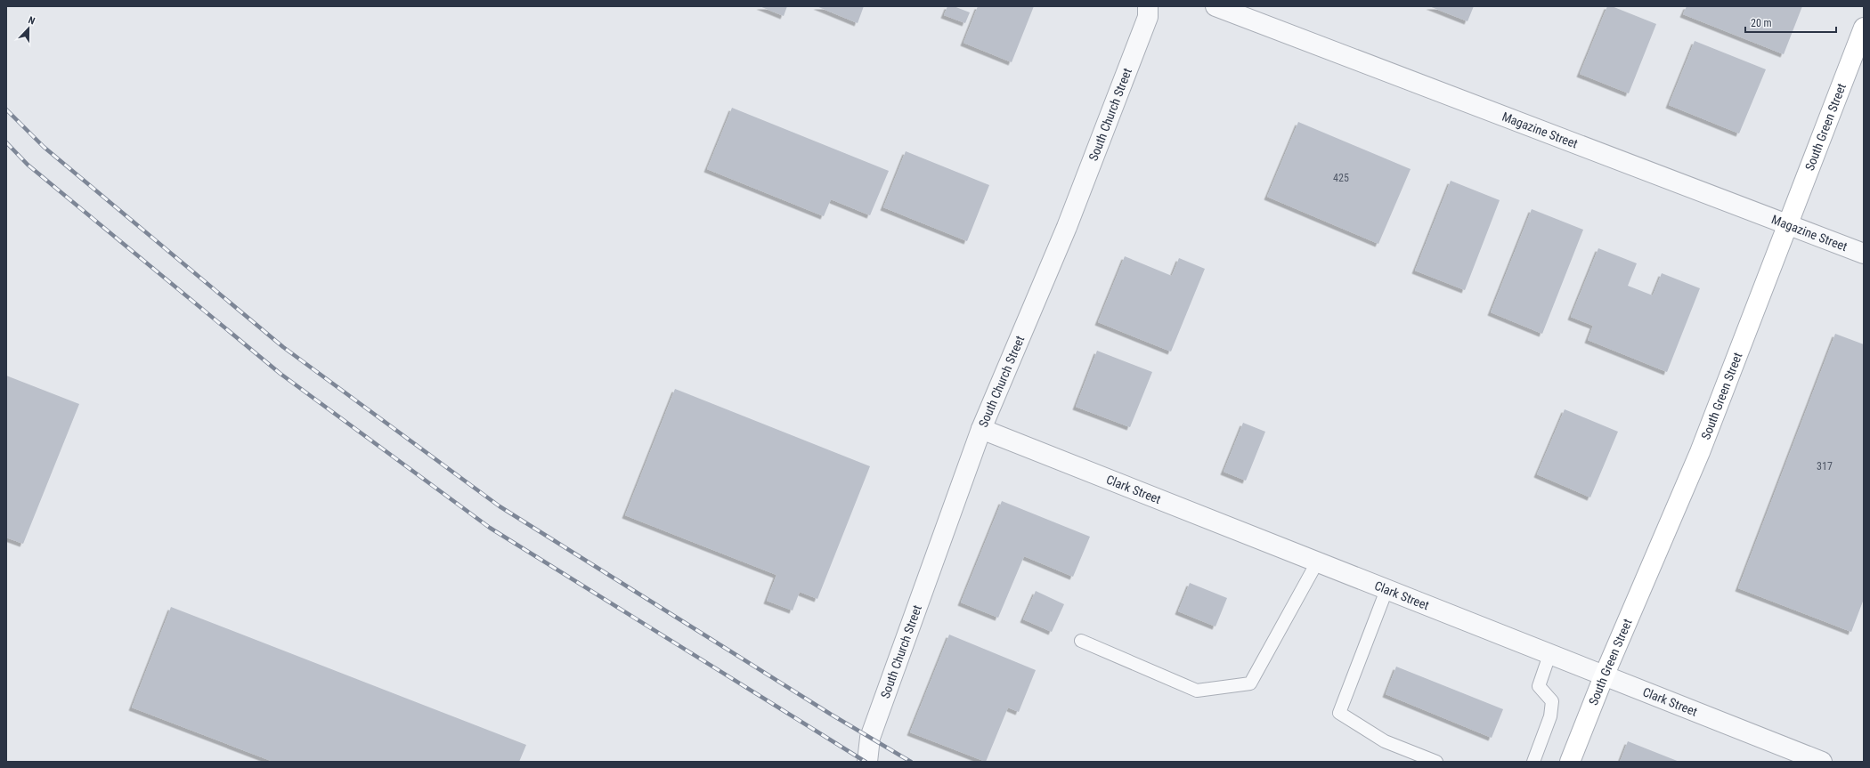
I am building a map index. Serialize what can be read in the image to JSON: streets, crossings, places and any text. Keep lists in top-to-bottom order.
{
  "streets": {
    "street": [
      "South Church Street",
      "South Green Street",
      "Magazine Street",
      "Clark Street"
    ]
  },
  "crossings": [
    ["South Church Street", "Clark Street"],
    ["South Green Street", "Magazine Street"],
    ["South Green Street", "Clark Street"]
  ],
  "house_numbers": ["425", "317"],
  "scale_bar": "20 m",
  "north": "top"
}
